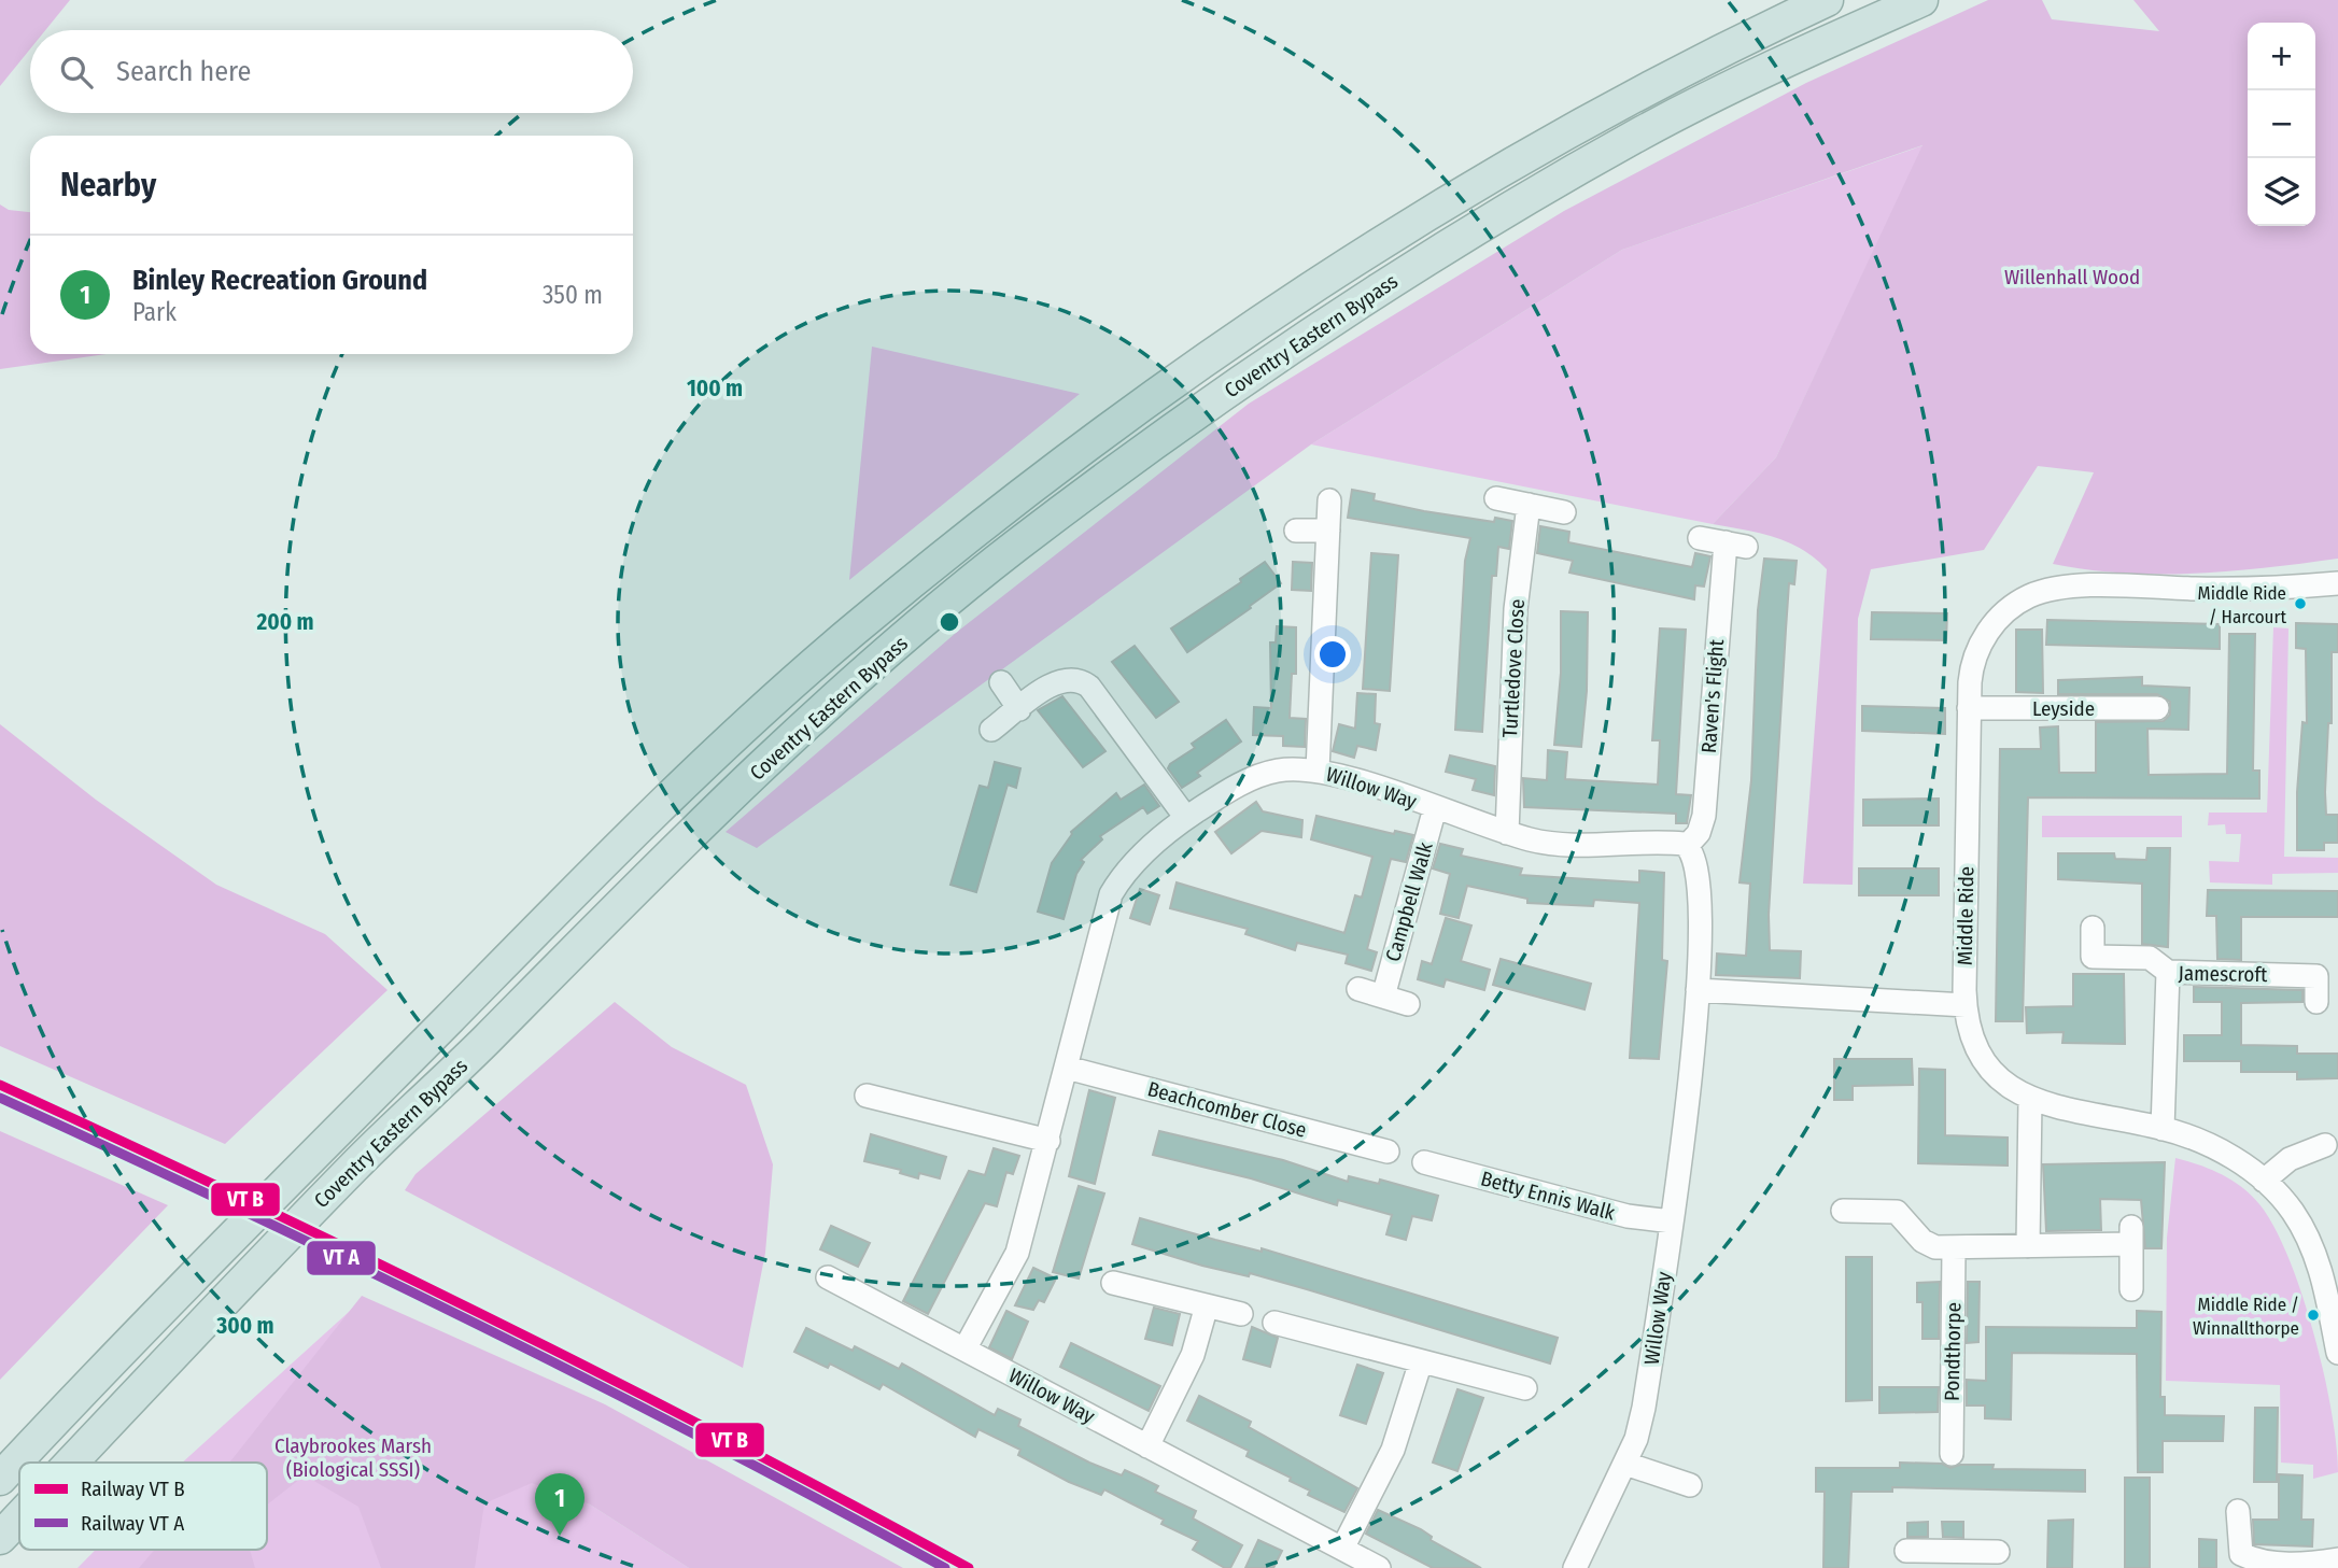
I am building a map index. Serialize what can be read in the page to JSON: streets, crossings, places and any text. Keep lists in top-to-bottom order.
{
  "streets": {
    "highway": ["Coventry Eastern Bypass"],
    "street": [
      "Turtledove Close",
      "Raven's Flight",
      "Leyside",
      "Willow Way",
      "Campbell Walk",
      "Middle Ride",
      "Jamescroft",
      "Beachcomber Close",
      "Betty Ennis Walk",
      "Pondthorpe"
    ]
  },
  "crossings": [
    ["Turtledove Close", "Willow Way"],
    ["Raven's Flight", "Willow Way"],
    ["Leyside", "Middle Ride"],
    ["Willow Way", "Campbell Walk"],
    ["Willow Way", "Beachcomber Close"],
    ["Willow Way", "Betty Ennis Walk"],
    ["Middle Ride", "Jamescroft"]
  ],
  "parks": ["Willenhall Wood", "Claybrookes Marsh (Biological SSSI)"],
  "places": ["Middle Ride / Harcourt", "Middle Ride / Winnallthorpe"],
  "legend": ["Railway VT B", "Railway VT A"],
  "page": {
    "map_buttons": ["+", "−"],
    "search": "Search here",
    "heading": "Nearby",
    "list": [
      {
        "mark": "1",
        "name": "Binley Recreation Ground",
        "note": "Park",
        "value": "350 m"
      }
    ],
    "pins": "1"
  },
  "rings": ["100 m", "200 m", "300 m"]
}
